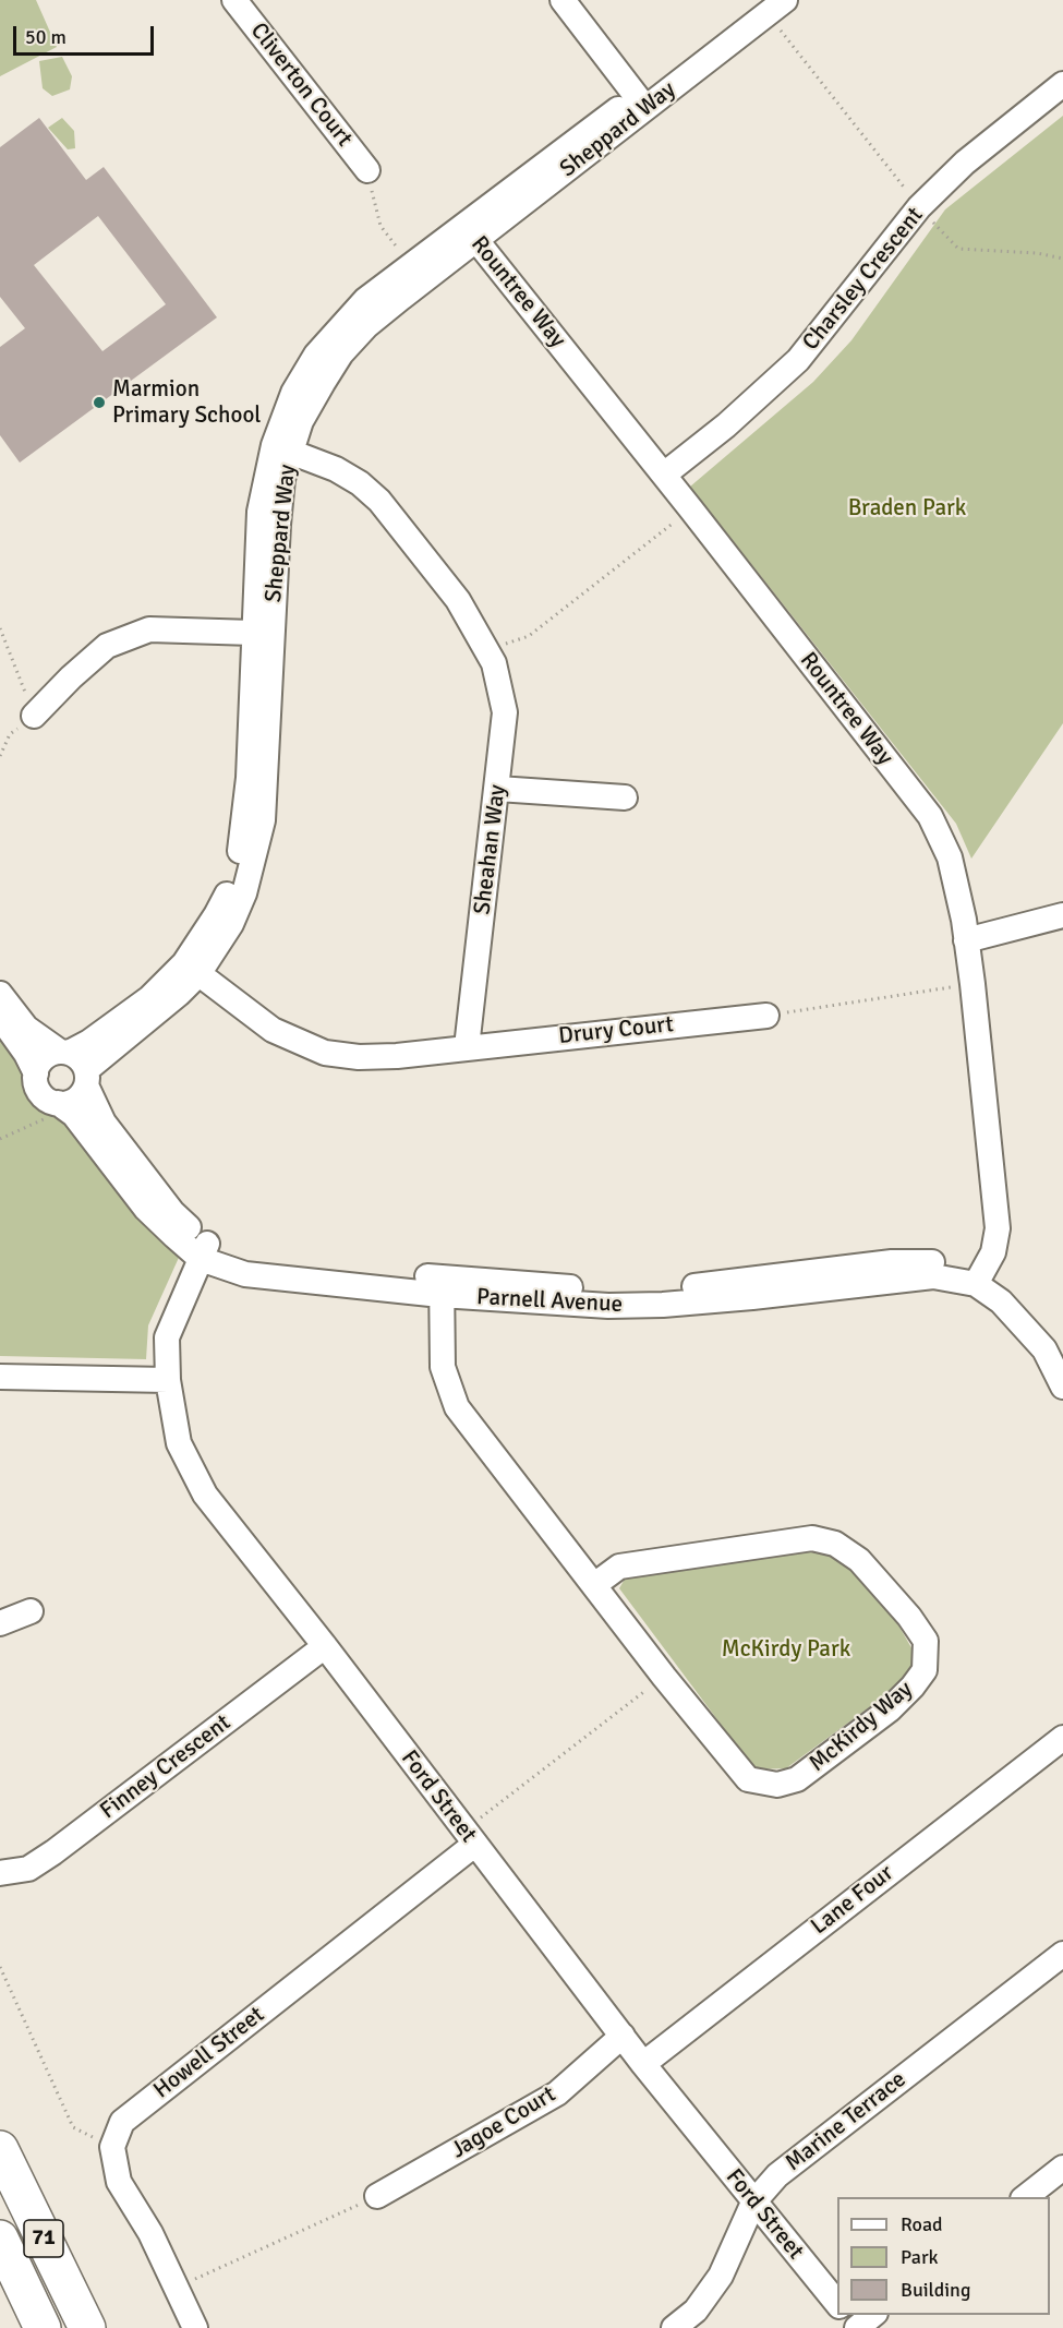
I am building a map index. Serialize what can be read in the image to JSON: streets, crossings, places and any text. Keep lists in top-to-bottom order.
{
  "streets": {
    "highway": ["71"],
    "street": [
      "Cliverton Court",
      "Sheppard Way",
      "Charsley Crescent",
      "Rountree Way",
      "Sheahan Way",
      "Drury Court",
      "Parnell Avenue",
      "McKirdy Way",
      "Finney Crescent",
      "Ford Street",
      "Lane Four",
      "Howell Street",
      "Marine Terrace",
      "Jagoe Court"
    ]
  },
  "crossings": [
    ["Sheppard Way", "Rountree Way"],
    ["Sheppard Way", "Sheahan Way"],
    ["Sheppard Way", "Parnell Avenue"],
    ["Charsley Crescent", "Rountree Way"],
    ["Rountree Way", "Parnell Avenue"],
    ["Sheahan Way", "Drury Court"],
    ["Parnell Avenue", "McKirdy Way"],
    ["Parnell Avenue", "Ford Street"],
    ["Finney Crescent", "Ford Street"],
    ["Ford Street", "Lane Four"],
    ["Ford Street", "Howell Street"],
    ["Ford Street", "Marine Terrace"],
    ["Ford Street", "Jagoe Court"]
  ],
  "parks": ["Braden Park", "McKirdy Park"],
  "places": ["Marmion Primary School"],
  "legend": ["Road", "Park", "Building"],
  "scale_bar": "50 m"
}
